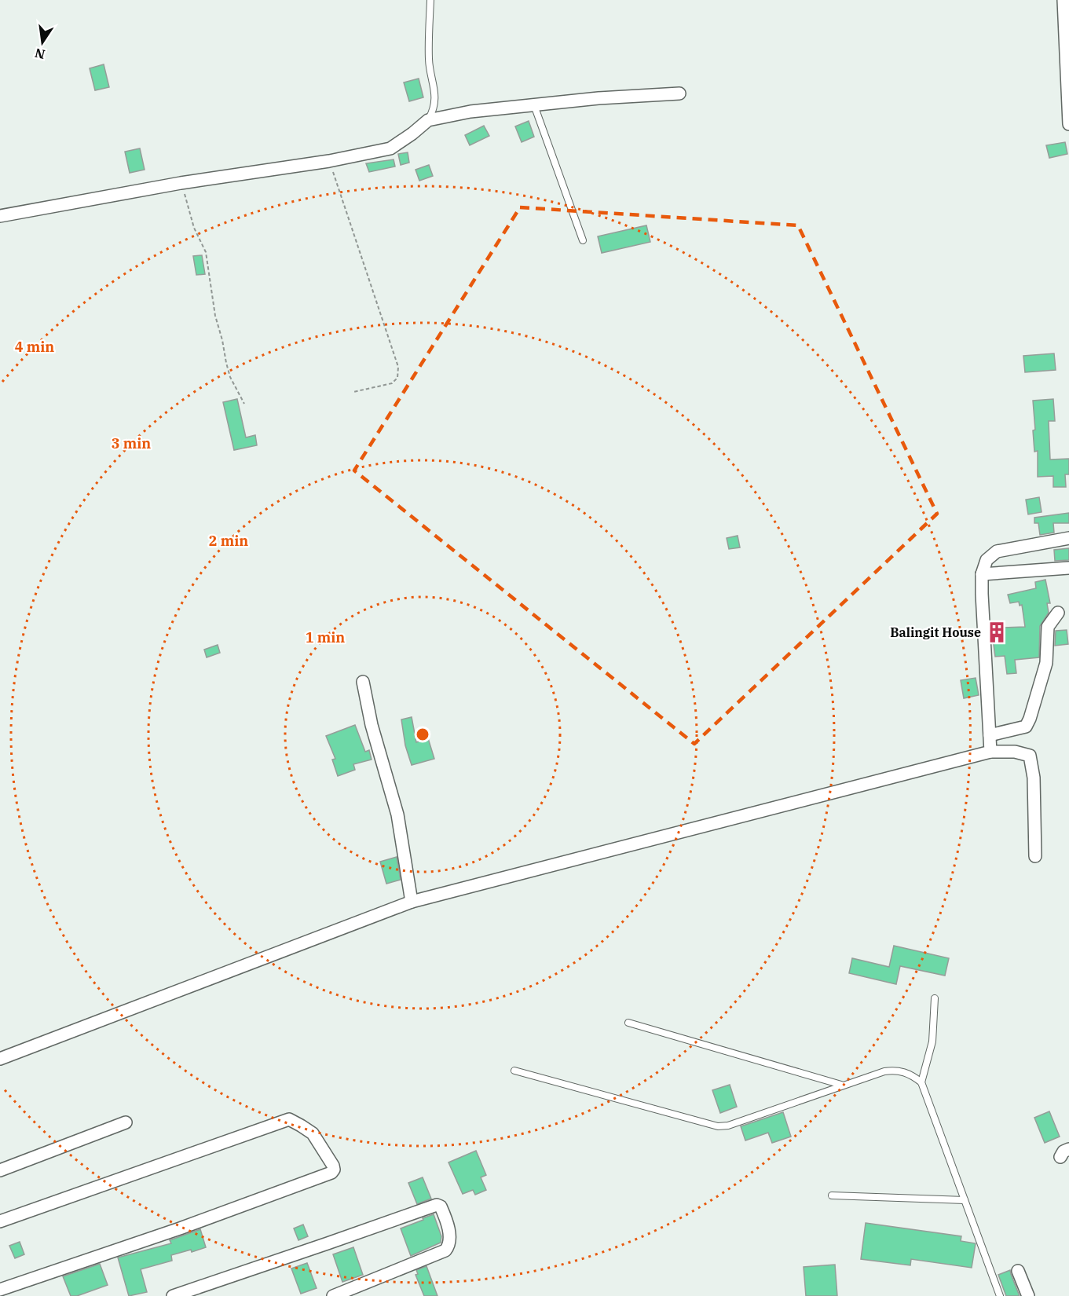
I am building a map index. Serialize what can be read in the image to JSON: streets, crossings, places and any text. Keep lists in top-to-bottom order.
{
  "places": {
    "building": ["Balingit House"]
  },
  "north": "bottom",
  "rings": [
    "4 min",
    "3 min",
    "2 min",
    "1 min"
  ]
}
